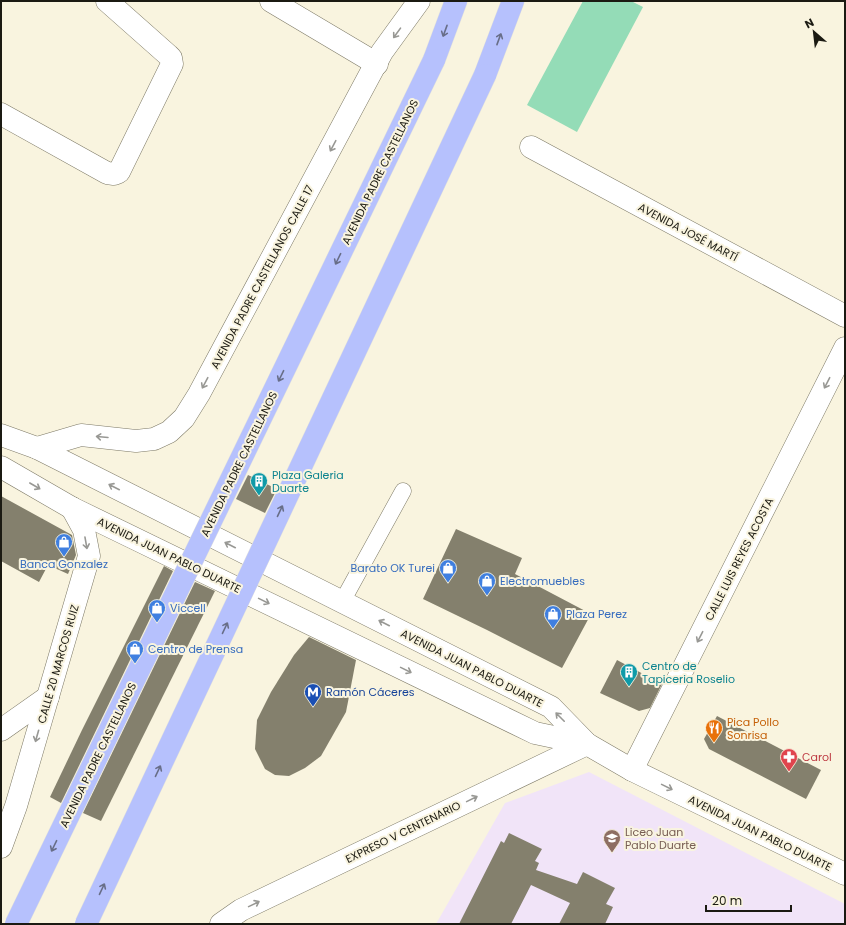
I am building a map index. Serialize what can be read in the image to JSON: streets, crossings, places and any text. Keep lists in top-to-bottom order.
{
  "streets": {
    "main road": ["AVENIDA PADRE CASTELLANOS"],
    "street": [
      "AVENIDA JOSÉ MARTÍ",
      "AVENIDA PADRE CASTELLANOS CALLE 17",
      "AVENIDA JUAN PABLO DUARTE",
      "CALLE LUIS REYES ACOSTA",
      "CALLE 20 MARCOS RUIZ",
      "EXPRESO V CENTENARIO"
    ]
  },
  "crossings": [
    ["AVENIDA PADRE CASTELLANOS CALLE 17", "AVENIDA JUAN PABLO DUARTE"],
    ["AVENIDA JUAN PABLO DUARTE", "CALLE LUIS REYES ACOSTA"],
    ["AVENIDA JUAN PABLO DUARTE", "CALLE 20 MARCOS RUIZ"],
    ["AVENIDA JUAN PABLO DUARTE", "EXPRESO V CENTENARIO"]
  ],
  "one_way": [
    "AVENIDA PADRE CASTELLANOS CALLE 17",
    "CALLE LUIS REYES ACOSTA",
    "CALLE 20 MARCOS RUIZ",
    "EXPRESO V CENTENARIO"
  ],
  "places": {
    "building": ["Plaza Galeria Duarte", "Centro de Tapiceria Roselio"],
    "shop": [
      "Banca Gonzalez",
      "Barato OK Turei",
      "Electromuebles",
      "Viccell",
      "Plaza Perez",
      "Centro de Prensa"
    ],
    "metro station": ["Ramón Cáceres"],
    "restaurant": ["Pica Pollo Sonrisa"],
    "pharmacy": ["Carol"],
    "school or university": ["Liceo Juan Pablo Duarte"]
  },
  "scale_bar": "20 m",
  "north": "top left"
}
